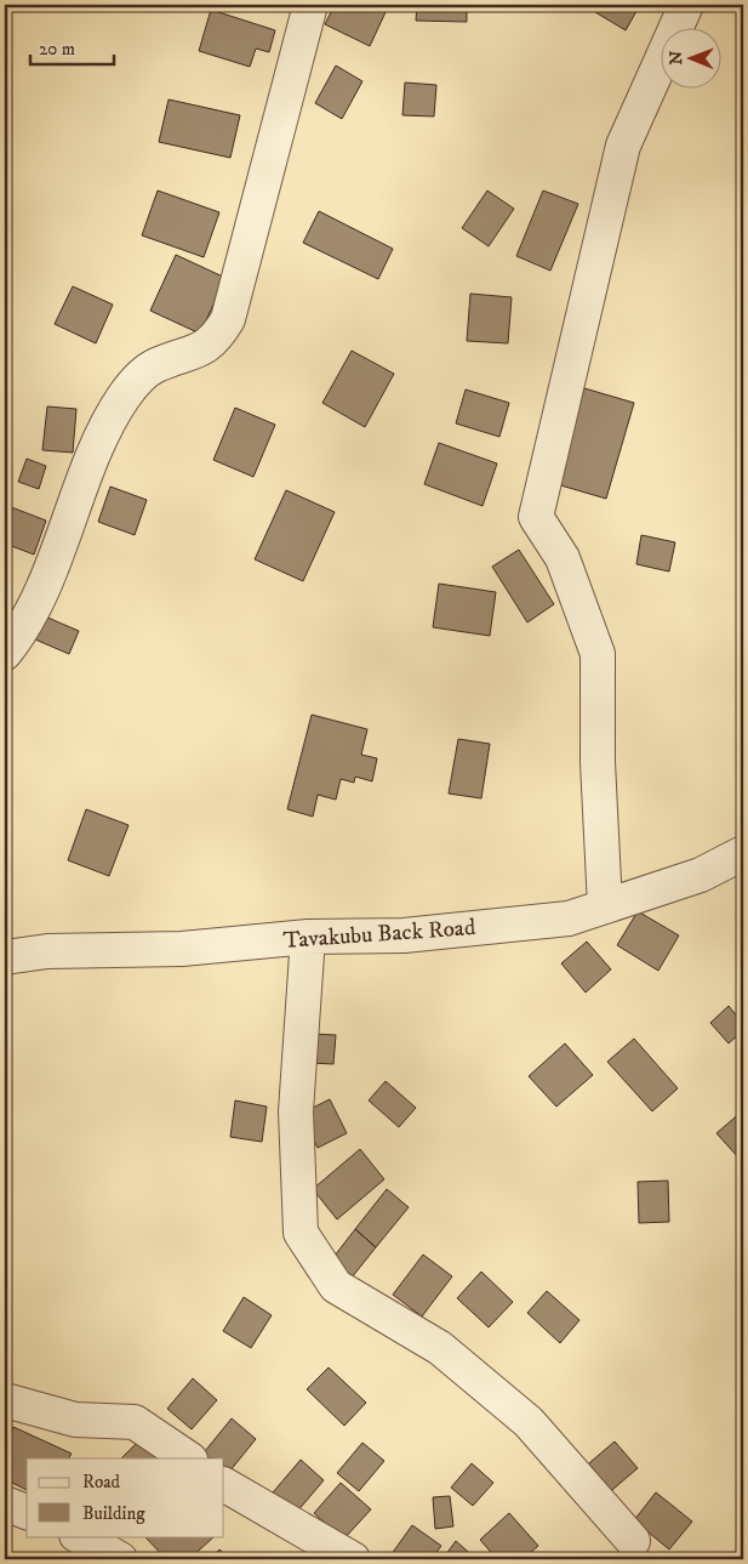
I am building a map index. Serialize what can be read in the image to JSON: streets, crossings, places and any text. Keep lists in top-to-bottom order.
{
  "streets": {
    "street": ["Tavakubu Back Road"]
  },
  "legend": ["Road", "Building"],
  "scale_bar": "20 m",
  "north": "left"
}
